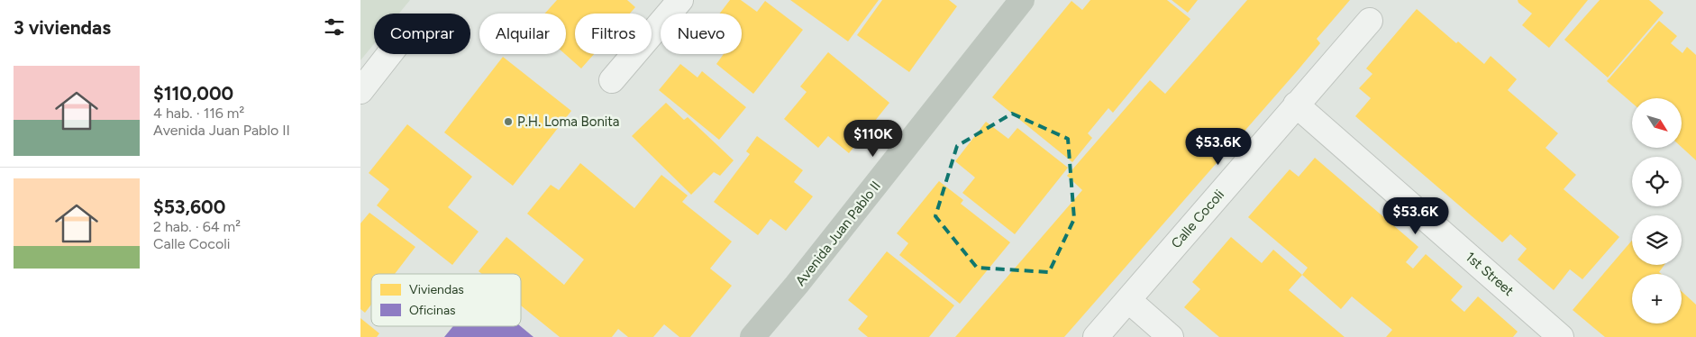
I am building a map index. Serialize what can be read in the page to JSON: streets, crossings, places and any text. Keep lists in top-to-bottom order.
{
  "streets": {
    "main road": ["Avenida Juan Pablo II"],
    "street": ["Calle Cocoli", "1st Street"]
  },
  "crossings": [
    ["Calle Cocoli", "1st Street"]
  ],
  "places": ["P.H. Loma Bonita"],
  "legend": ["Viviendas", "Oficinas"],
  "north": "bottom right",
  "page": {
    "heading": "3 viviendas",
    "chip": [
      "Comprar",
      "Alquilar",
      "Filtros",
      "Nuevo"
    ],
    "list": [
      {
        "name": "$110,000",
        "note": "4 hab. · 116 m² · Avenida Juan Pablo II"
      },
      {
        "name": "$53,600",
        "note": "2 hab. · 64 m² · Calle Cocoli"
      }
    ],
    "map_buttons": "+",
    "price": ["$110K", "$53.6K", "$53.6K"]
  }
}
